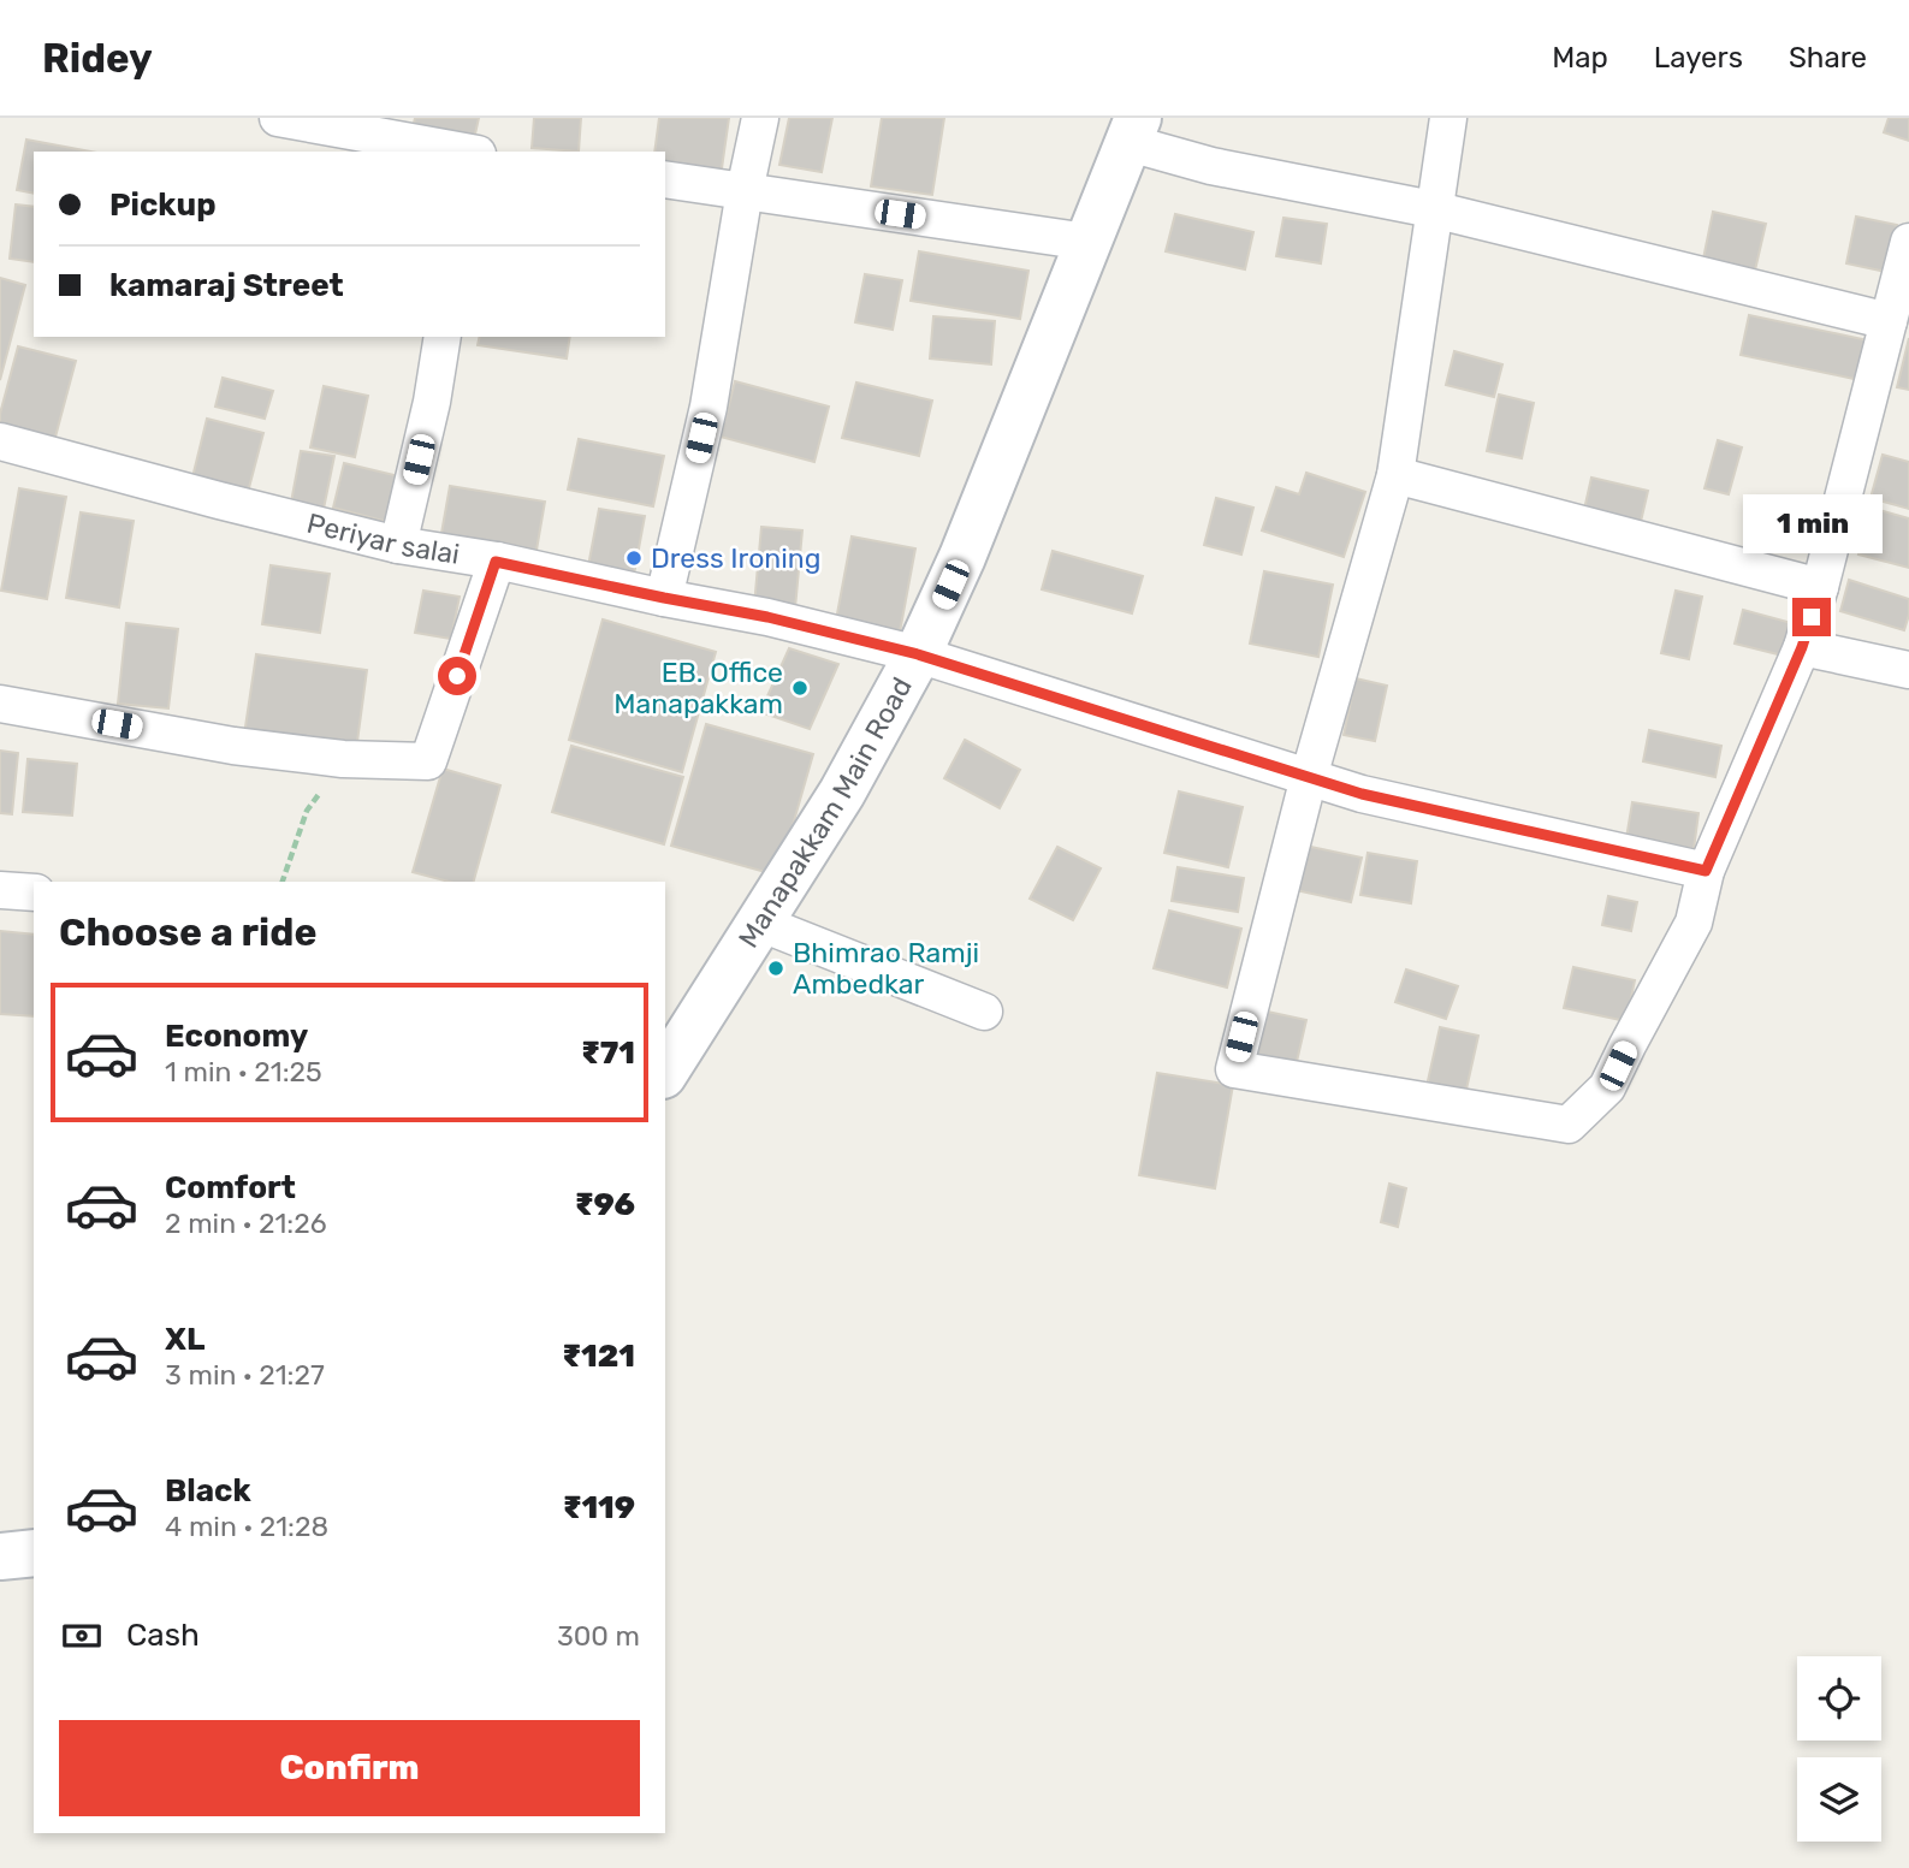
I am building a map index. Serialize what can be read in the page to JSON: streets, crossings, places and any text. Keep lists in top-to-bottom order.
{
  "streets": {
    "main road": ["Manapakkam Main Road"],
    "street": ["Periyar salai"]
  },
  "crossings": [
    ["Periyar salai", "Manapakkam Main Road"]
  ],
  "places": ["Dress Ironing", "EB. Office Manapakkam", "Bhimrao Ramji Ambedkar"],
  "page": {
    "header": "Ridey",
    "nav": ["Map", "Layers", "Share"],
    "banner": ["Pickup", "kamaraj Street"],
    "bubble": "1 min",
    "heading": "Choose a ride",
    "list": [
      {
        "name": "Economy",
        "note": "1 min · 21:25",
        "value": "₹71"
      },
      {
        "name": "Comfort",
        "note": "2 min · 21:26",
        "value": "₹96"
      },
      {
        "name": "XL",
        "note": "3 min · 21:27",
        "value": "₹121"
      },
      {
        "name": "Black",
        "note": "4 min · 21:28",
        "value": "₹119"
      }
    ],
    "pay": ["Cash", "300 m"],
    "buttons": "Confirm"
  }
}
